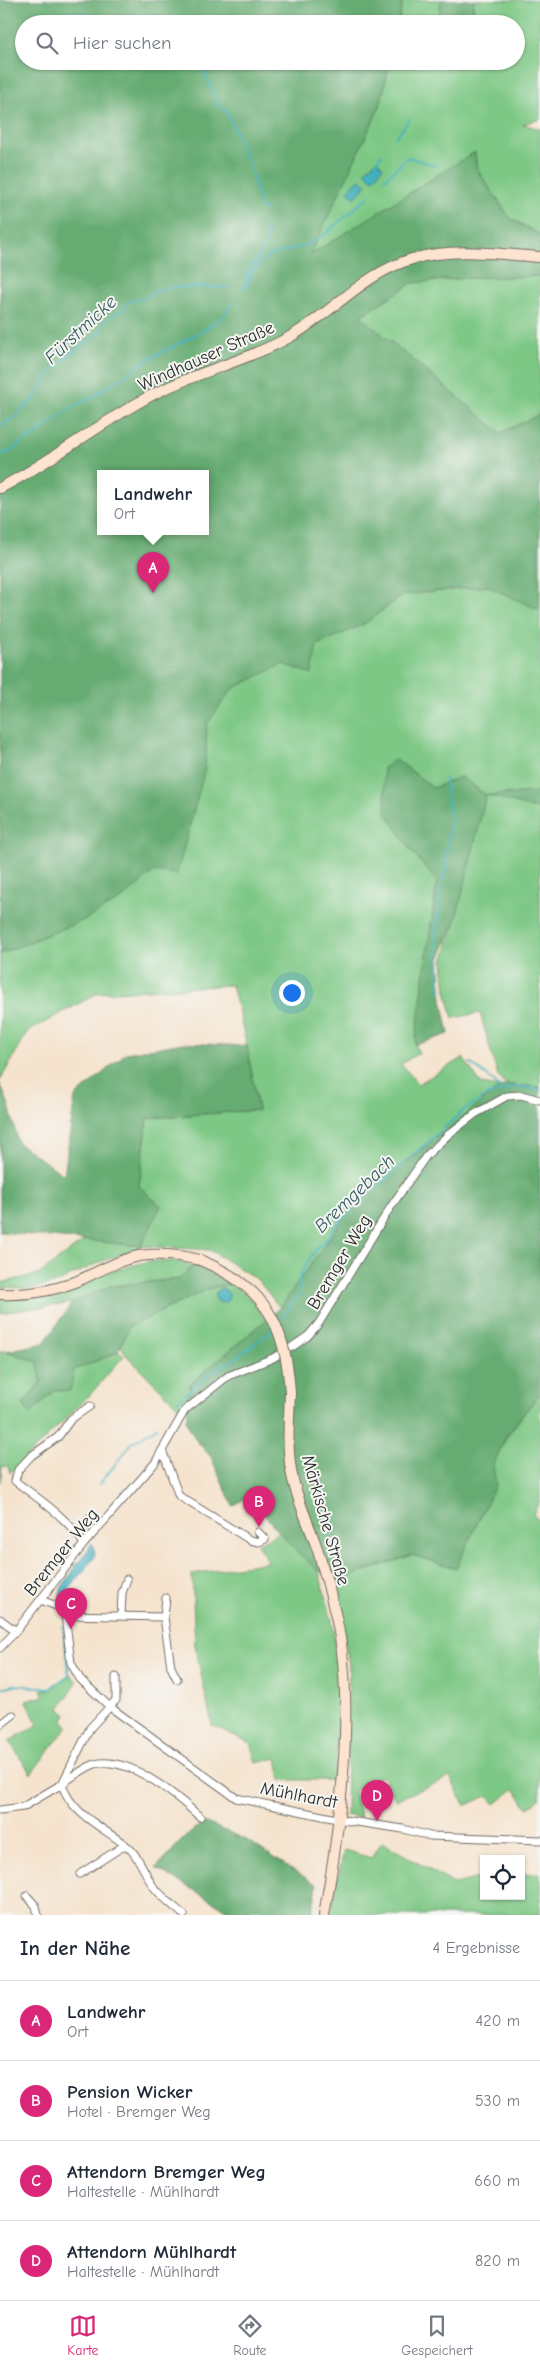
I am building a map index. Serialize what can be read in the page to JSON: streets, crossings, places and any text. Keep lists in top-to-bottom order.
{
  "streets": {
    "main road": ["Windhauser Straße", "Märkische Straße"],
    "street": ["Bremger Weg", "Mühlhardt"]
  },
  "crossings": [
    ["Märkische Straße", "Mühlhardt"]
  ],
  "water": ["Fürstmicke", "Bremgebach"],
  "page": {
    "search": "Hier suchen",
    "popup": ["Landwehr", "Ort"],
    "pins": [
      "A",
      "B",
      "C",
      "D"
    ],
    "heading": ["In der Nähe", "4 Ergebnisse"],
    "list": [
      {
        "mark": "A",
        "name": "Landwehr",
        "note": "Ort",
        "value": "420 m"
      },
      {
        "mark": "B",
        "name": "Pension Wicker",
        "note": "Hotel · Bremger Weg",
        "value": "530 m"
      },
      {
        "mark": "C",
        "name": "Attendorn Bremger Weg",
        "note": "Haltestelle · Mühlhardt",
        "value": "660 m"
      },
      {
        "mark": "D",
        "name": "Attendorn Mühlhardt",
        "note": "Haltestelle · Mühlhardt",
        "value": "820 m"
      }
    ],
    "nav": ["Karte", "Route", "Gespeichert"]
  }
}
